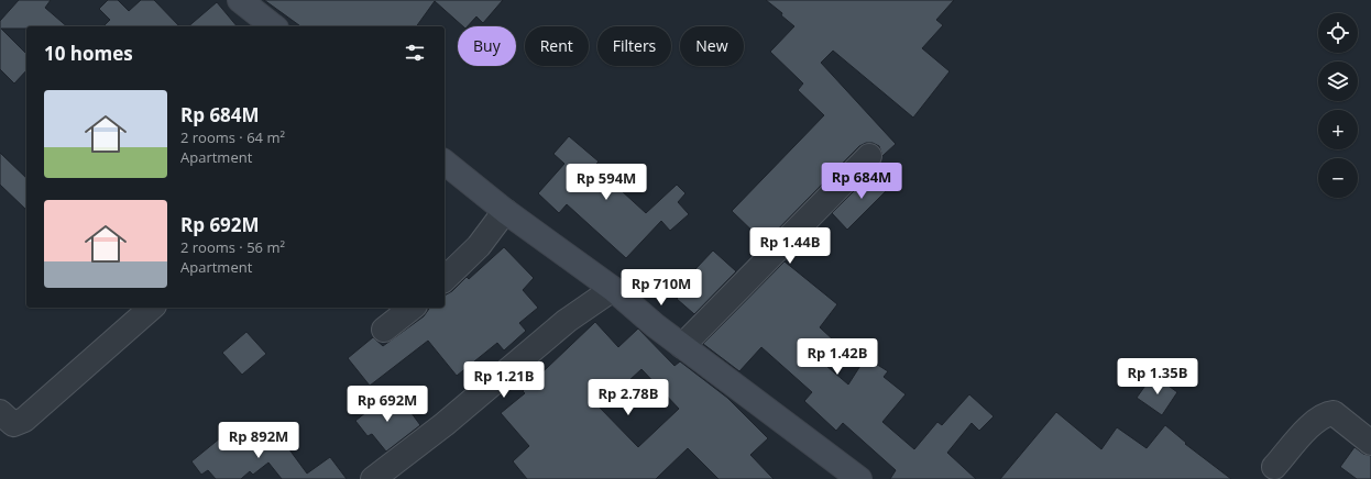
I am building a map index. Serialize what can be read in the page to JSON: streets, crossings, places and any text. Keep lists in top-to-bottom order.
{
  "page": {
    "map_buttons": ["+", "−"],
    "chip": [
      "Buy",
      "Rent",
      "Filters",
      "New"
    ],
    "heading": "10 homes",
    "list": [
      {
        "name": "Rp 684M",
        "note": "2 rooms · 64 m² · Apartment"
      },
      {
        "name": "Rp 692M",
        "note": "2 rooms · 56 m² · Apartment"
      }
    ],
    "price": [
      "Rp 684M",
      "Rp 594M",
      "Rp 1.44B",
      "Rp 710M",
      "Rp 1.42B",
      "Rp 1.35B",
      "Rp 1.21B",
      "Rp 2.78B",
      "Rp 692M",
      "Rp 892M"
    ]
  }
}
